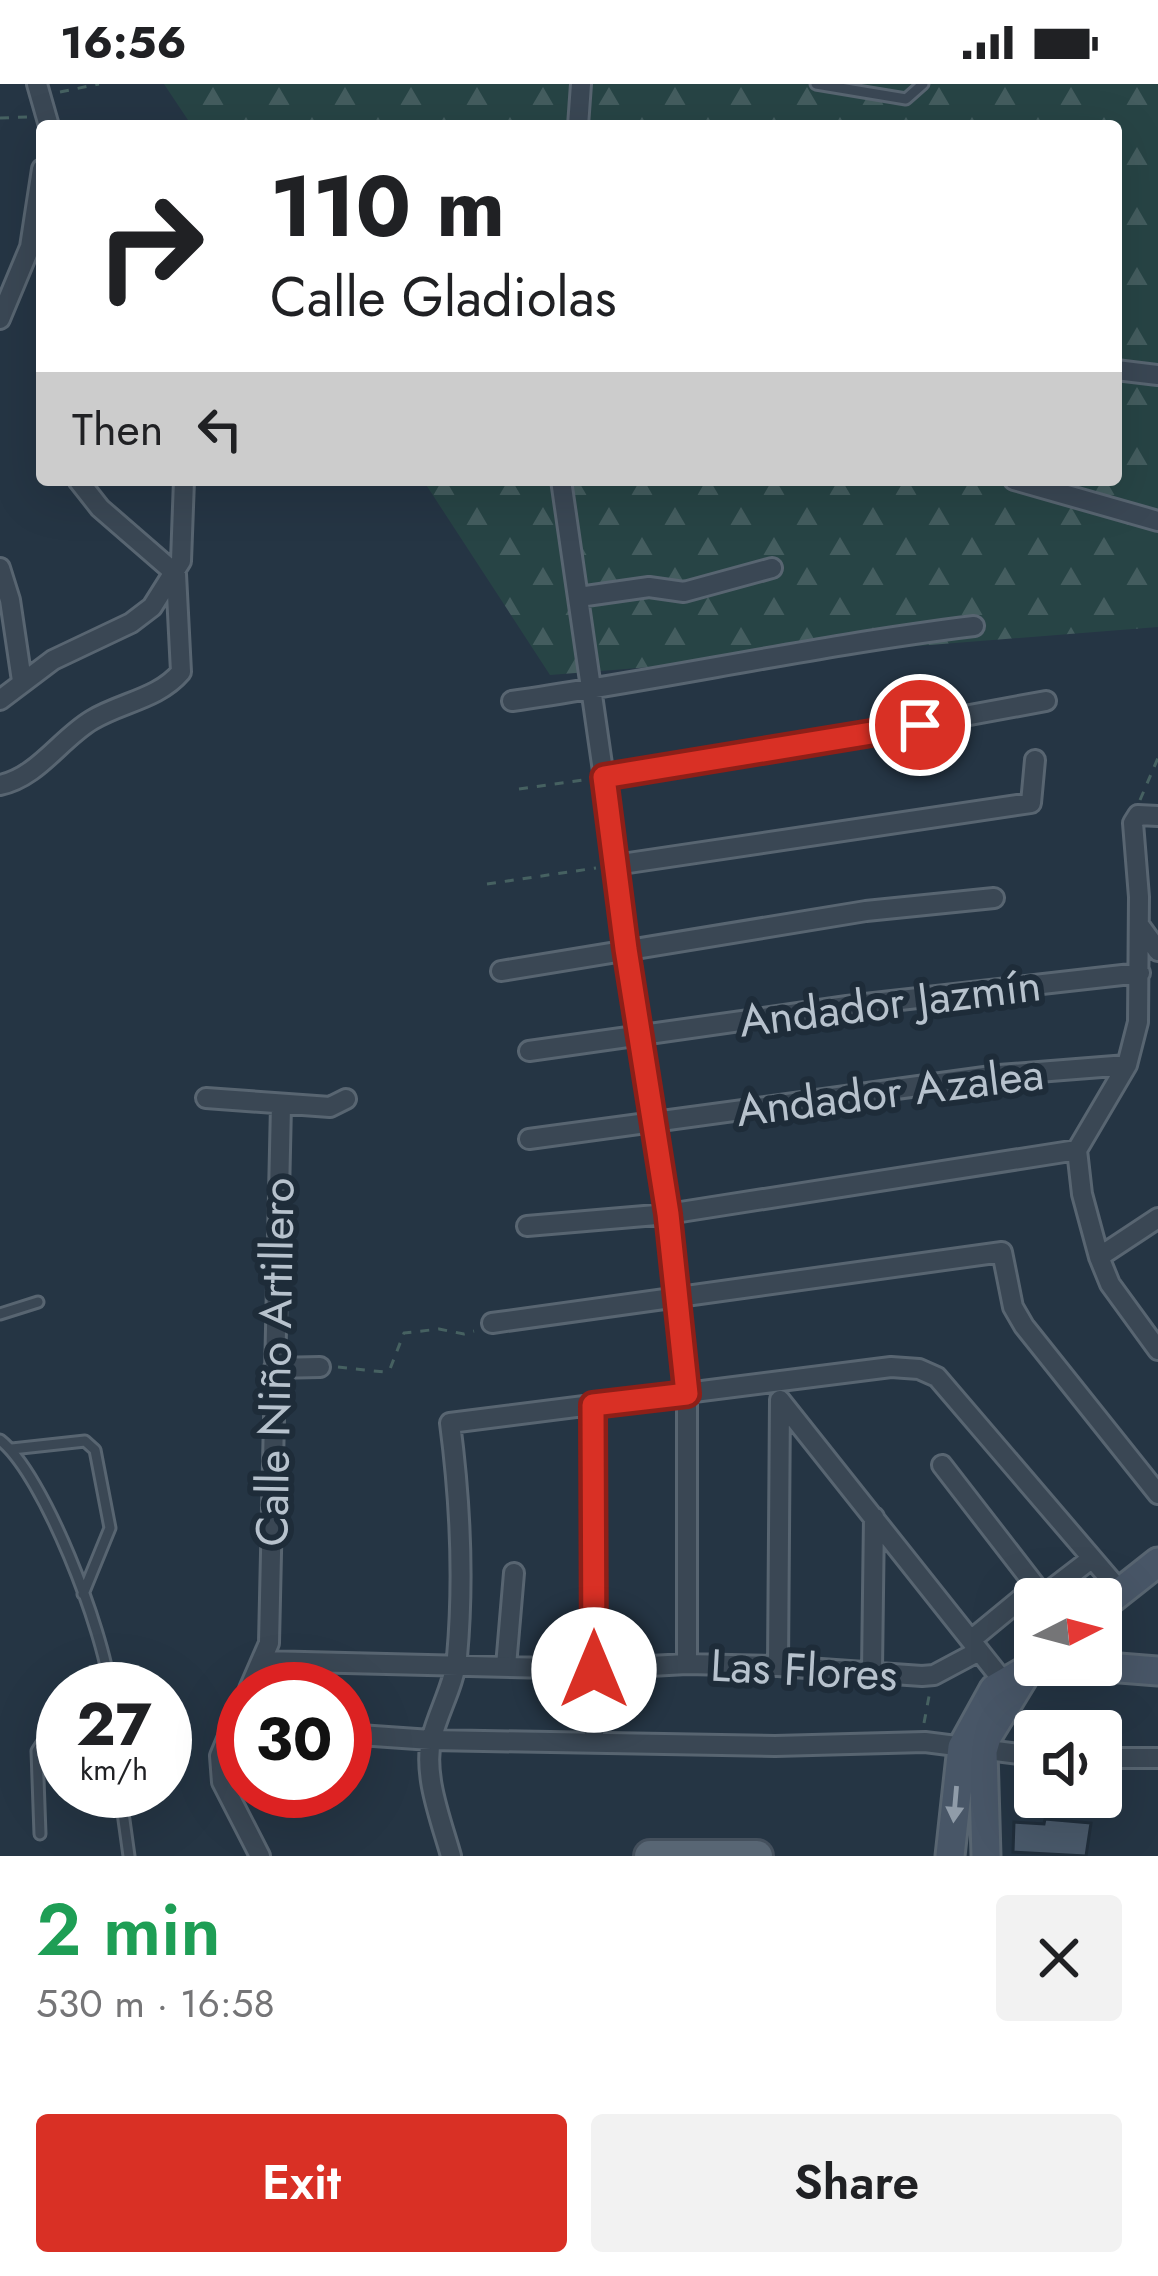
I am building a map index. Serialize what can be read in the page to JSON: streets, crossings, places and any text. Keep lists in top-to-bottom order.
{
  "streets": {
    "street": [
      "Andador Jazmín",
      "Andador Azalea",
      "Calle Niño Artillero",
      "Las Flores"
    ]
  },
  "crossings": [
    ["Calle Niño Artillero", "Las Flores"]
  ],
  "north": "right",
  "page": {
    "status": "16:56",
    "turn": ["110 m", "Calle Gladiolas"],
    "then": "Then",
    "speed": "27 km/h",
    "limit": "30",
    "heading": ["2 min", "530 m · 16:58"],
    "buttons": ["Exit", "Share"]
  }
}
